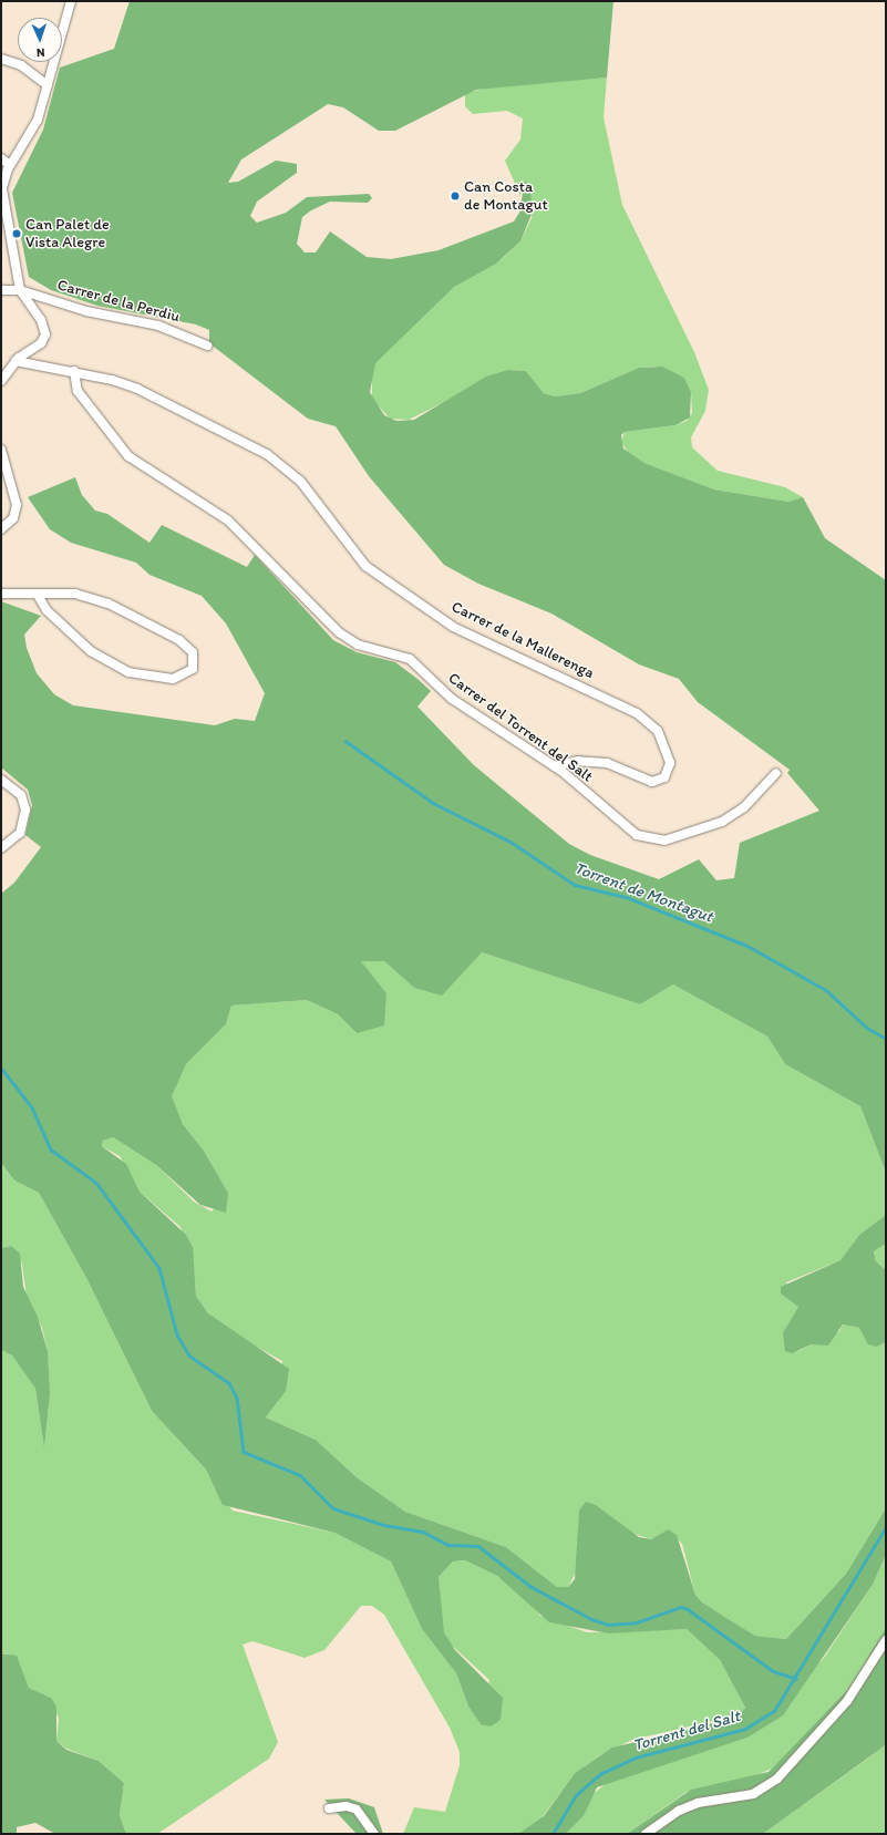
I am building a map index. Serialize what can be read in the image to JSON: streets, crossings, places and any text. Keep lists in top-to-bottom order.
{
  "streets": {
    "street": ["Carrer de la Perdiu", "Carrer de la Mallerenga", "Carrer del Torrent del Salt"]
  },
  "crossings": [
    ["Carrer de la Mallerenga", "Carrer del Torrent del Salt"]
  ],
  "water": ["Torrent de Montagut", "Torrent del Salt"],
  "places": ["Can Costa de Montagut", "Can Palet de Vista Alegre"],
  "north": "bottom"
}
